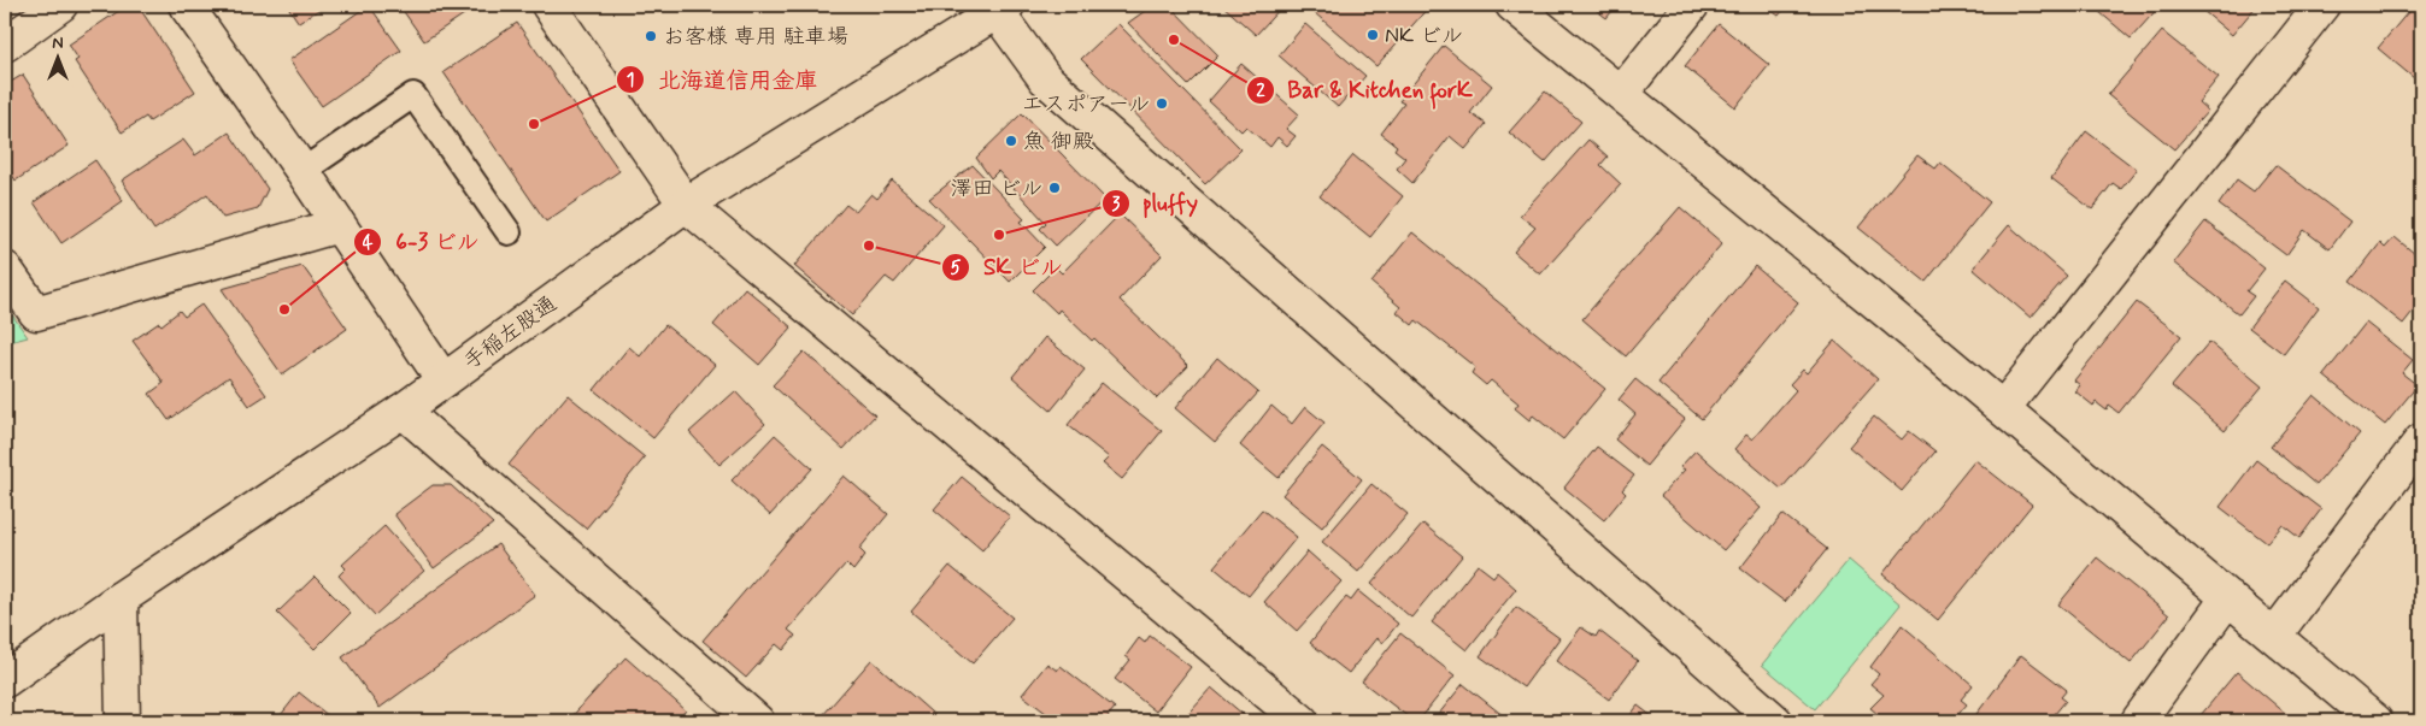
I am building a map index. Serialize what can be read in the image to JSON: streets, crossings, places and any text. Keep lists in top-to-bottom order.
{
  "streets": {
    "street": ["手稲左股通"]
  },
  "places": [
    "NK ビル",
    "お客様 専用 駐車場",
    "Bar & Kitchen forK",
    "エスポアール",
    "北海道信用金庫",
    "魚 御殿",
    "澤田 ビル",
    "pluffy",
    "SK ビル",
    "6-3 ビル"
  ],
  "north": "top"
}
